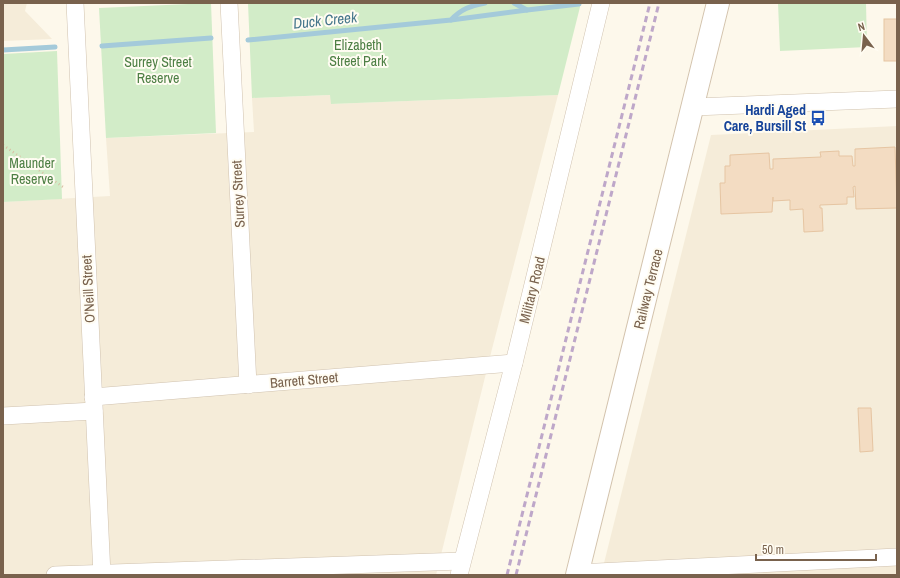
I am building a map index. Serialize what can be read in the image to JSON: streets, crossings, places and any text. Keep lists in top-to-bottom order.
{
  "streets": {
    "main road": ["Railway Terrace"],
    "street": [
      "Surrey Street",
      "O'Neill Street",
      "Military Road",
      "Barrett Street"
    ]
  },
  "crossings": [
    ["Surrey Street", "Barrett Street"],
    ["O'Neill Street", "Barrett Street"],
    ["Military Road", "Barrett Street"]
  ],
  "water": ["Duck Creek"],
  "parks": ["Elizabeth Street Park", "Surrey Street Reserve", "Maunder Reserve"],
  "places": {
    "bus stop": ["Hardi Aged Care, Bursill St"]
  },
  "scale_bar": "50 m",
  "north": "top"
}
